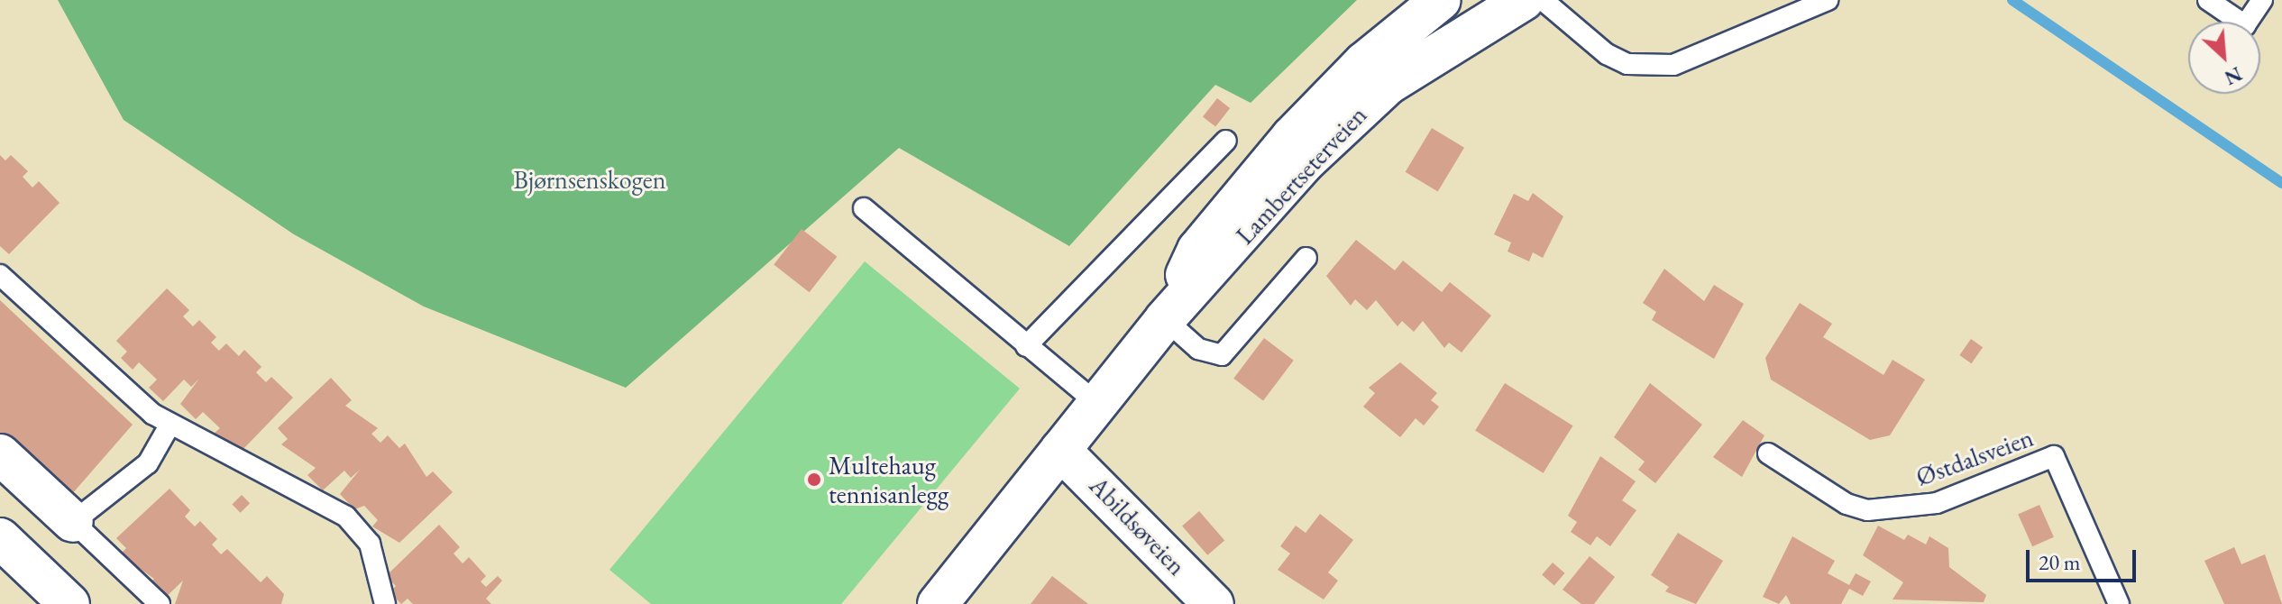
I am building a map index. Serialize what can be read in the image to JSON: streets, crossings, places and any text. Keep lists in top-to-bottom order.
{
  "streets": {
    "main road": ["Lambertseterveien", "Abildsøveien"],
    "lane": ["Østdalsveien"]
  },
  "crossings": [
    ["Lambertseterveien", "Abildsøveien"]
  ],
  "parks": ["Bjørnsenskogen"],
  "places": ["Multehaug tennisanlegg"],
  "scale_bar": "20 m",
  "north": "bottom right"
}
